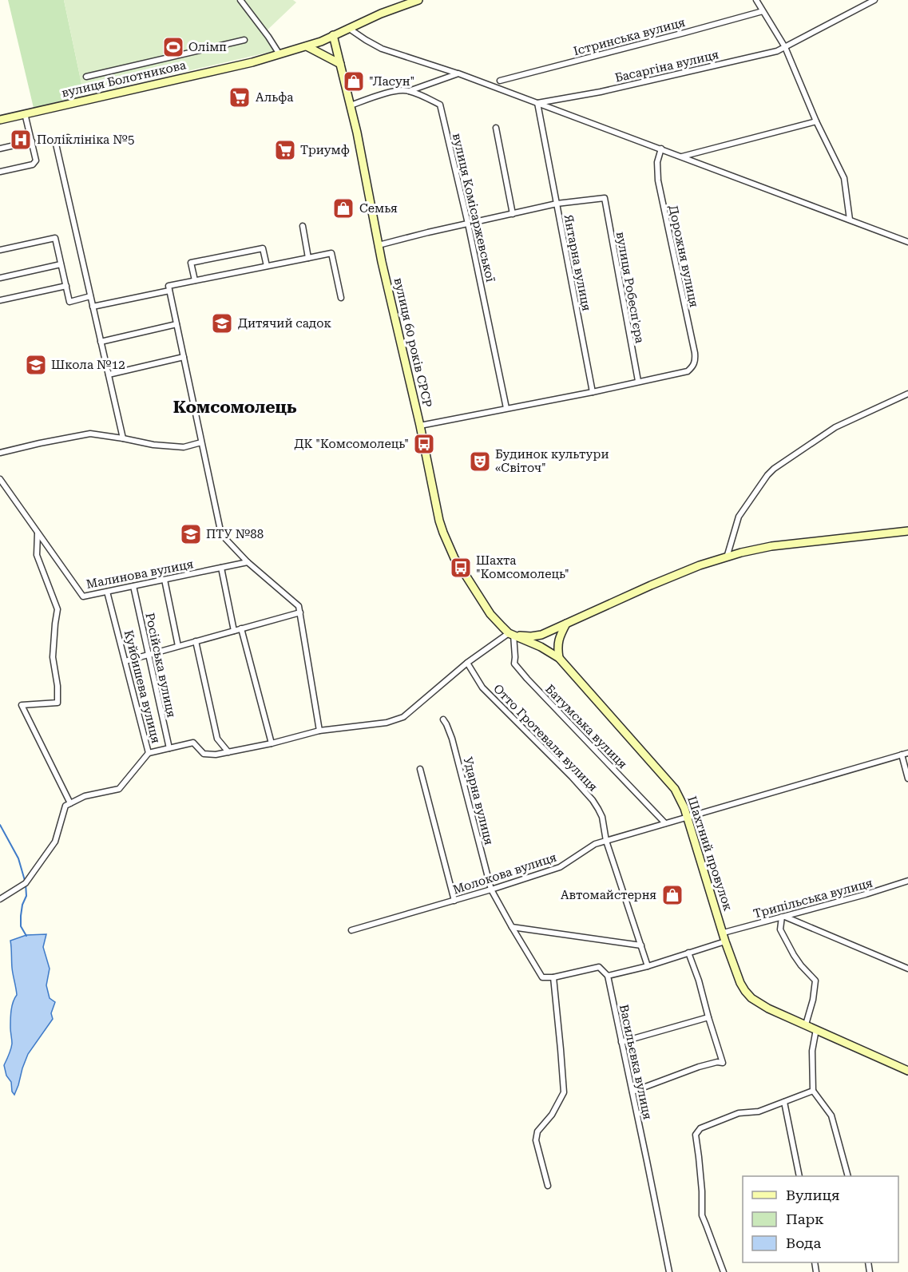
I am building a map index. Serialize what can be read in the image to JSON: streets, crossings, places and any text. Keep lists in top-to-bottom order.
{
  "streets": {
    "street": [
      "Істринська вулиця",
      "Басаргіна вулиця",
      "вулиця Болотникова",
      "вулиця Комісаржевської",
      "Дорожня вулиця",
      "Янтарна вулиця",
      "вулиця Робесп'єра",
      "вулиця 60 років СРСР",
      "Малинова вулиця",
      "Російська вулиця",
      "Куйбишева вулиця",
      "Батумська вулиця",
      "Отто Гротеваля вулиця",
      "Ударна вулиця",
      "Шахтний провулок",
      "Молокова вулиця",
      "Трипільська вулиця",
      "Васильєвка вулиця"
    ]
  },
  "crossings": [
    ["Басаргіна вулиця", "Янтарна вулиця"],
    ["вулиця Болотникова", "вулиця 60 років СРСР"],
    ["Дорожня вулиця", "вулиця Робесп'єра"],
    ["Янтарна вулиця", "вулиця Робесп'єра"],
    ["вулиця 60 років СРСР", "Куйбишева вулиця"],
    ["вулиця 60 років СРСР", "Батумська вулиця"],
    ["вулиця 60 років СРСР", "Шахтний провулок"],
    ["Малинова вулиця", "Російська вулиця"],
    ["Малинова вулиця", "Куйбишева вулиця"],
    ["Російська вулиця", "Куйбишева вулиця"],
    ["Куйбишева вулиця", "Батумська вулиця"],
    ["Куйбишева вулиця", "Отто Гротеваля вулиця"],
    ["Куйбишева вулиця", "Шахтний провулок"],
    ["Батумська вулиця", "Шахтний провулок"],
    ["Батумська вулиця", "Молокова вулиця"],
    ["Отто Гротеваля вулиця", "Молокова вулиця"],
    ["Ударна вулиця", "Молокова вулиця"],
    ["Шахтний провулок", "Молокова вулиця"],
    ["Шахтний провулок", "Трипільська вулиця"]
  ],
  "districts": ["Комсомолець"],
  "places": {
    "sports": ["Олімп"],
    "shop": ["\"Ласун\"", "Семья", "Автомайстерня"],
    "supermarket": ["Альфа", "Триумф"],
    "hospital": ["Поліклініка №5"],
    "school or university": ["Дитячий садок", "Школа №12", "ПТУ №88"],
    "bus stop": ["ДК \"Комсомолець\"", "Шахта \"Комсомолець\""],
    "theatre": ["Будинок культури «Світоч\""]
  },
  "legend": ["Вулиця", "Парк", "Вода"]
}
